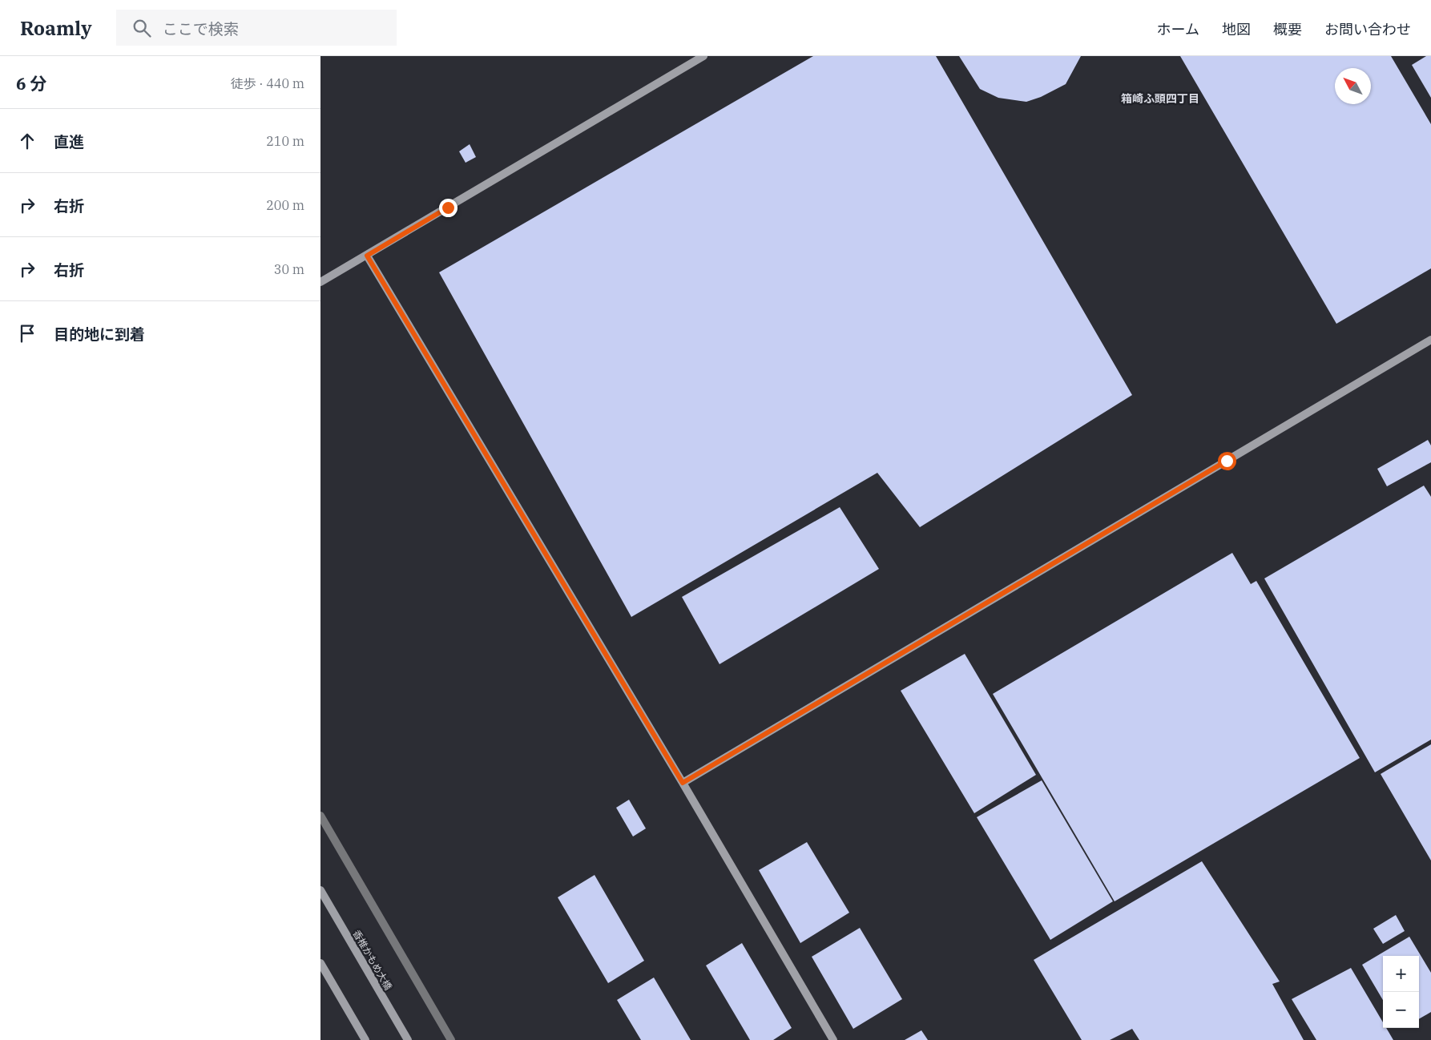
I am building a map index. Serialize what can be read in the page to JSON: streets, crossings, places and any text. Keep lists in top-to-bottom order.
{
  "streets": {
    "street": ["香椎かもめ大橋"]
  },
  "districts": ["箱崎ふ頭四丁目"],
  "north": "top left",
  "page": {
    "header": "Roamly",
    "search": "ここで検索",
    "nav": [
      "ホーム",
      "地図",
      "概要",
      "お問い合わせ"
    ],
    "heading": ["6 分", "徒歩 · 440 m"],
    "list": [
      ["直進", "210 m"],
      ["右折", "200 m"],
      ["右折", "30 m"],
      "目的地に到着"
    ],
    "map_buttons": ["+", "−"]
  }
}
